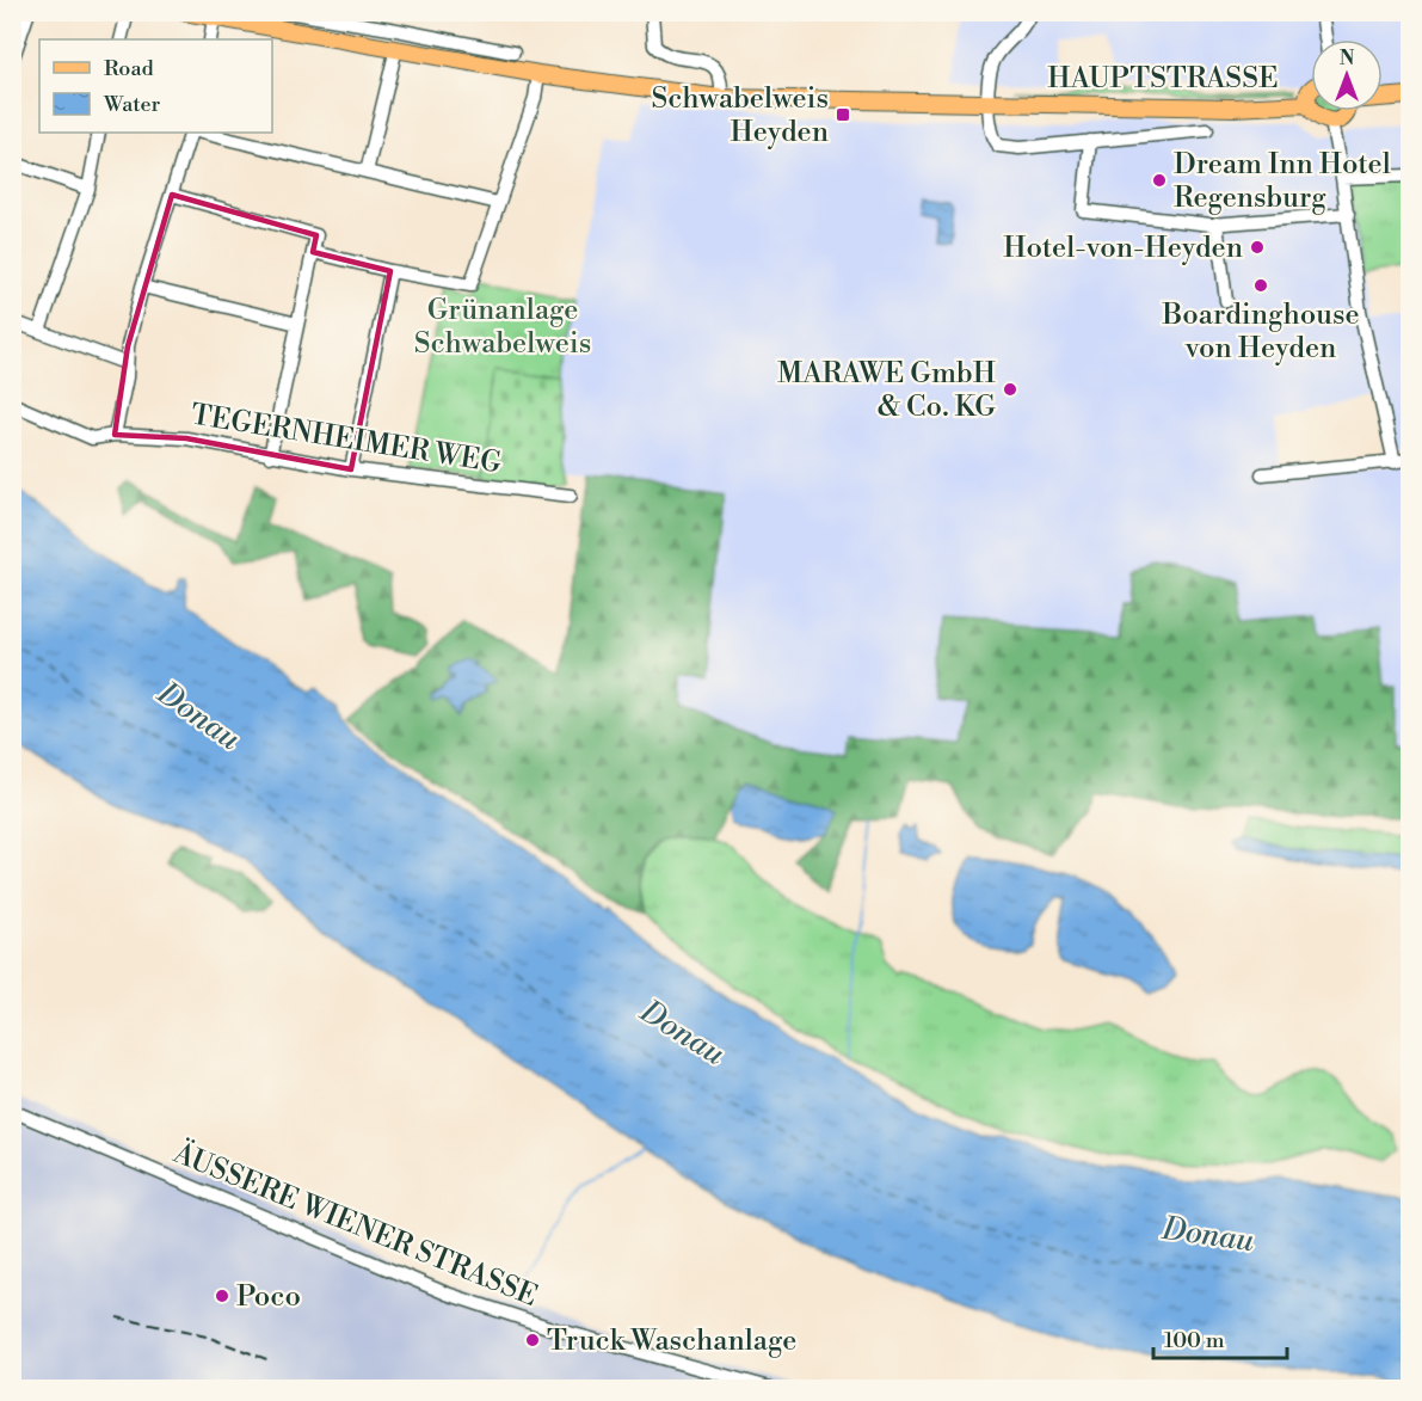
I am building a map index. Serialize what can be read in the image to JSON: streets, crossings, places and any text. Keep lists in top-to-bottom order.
{
  "streets": {
    "main road": ["HAUPTSTRASSE"],
    "street": ["TEGERNHEIMER WEG", "ÄUSSERE WIENER STRASSE"]
  },
  "water": ["Donau"],
  "parks": ["Grünanlage Schwabelweis"],
  "places": {
    "transit": ["Schwabelweis Heyden"],
    "other": [
      "Dream Inn Hotel Regensburg",
      "Hotel-von-Heyden",
      "Boardinghouse von Heyden",
      "MARAWE GmbH & Co. KG",
      "Poco",
      "Truck Waschanlage"
    ]
  },
  "legend": ["Road", "Water"],
  "scale_bar": "100 m",
  "north": "top"
}
